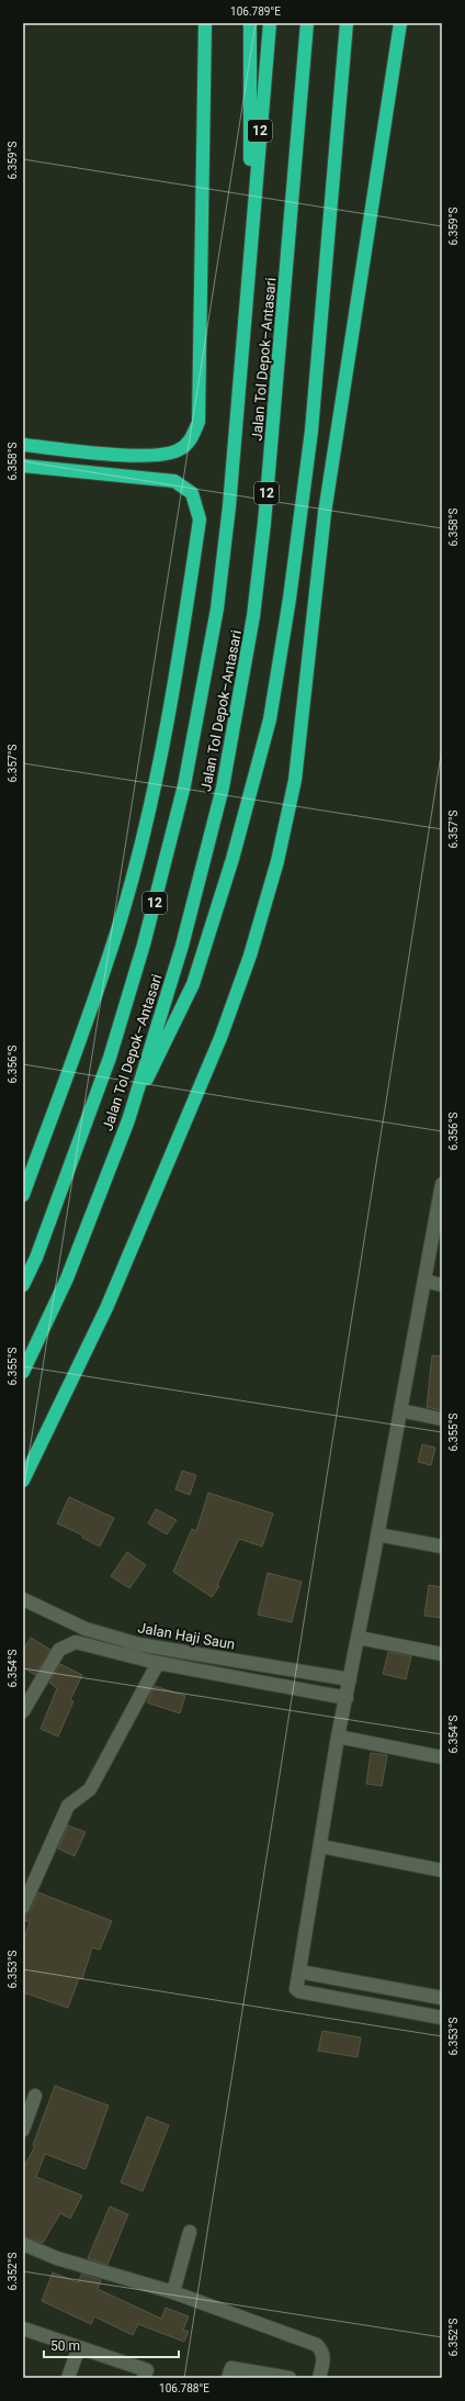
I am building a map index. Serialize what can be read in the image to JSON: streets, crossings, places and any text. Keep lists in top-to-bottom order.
{
  "streets": {
    "highway": ["12", "Jalan Tol Depok–Antasari"],
    "street": ["Jalan Haji Saun"]
  },
  "scale_bar": "50 m",
  "coordinates": [
    "106.789°E",
    "6.359°S",
    "6.358°S",
    "6.357°S",
    "6.356°S",
    "6.355°S",
    "6.354°S",
    "6.353°S",
    "6.352°S",
    "106.788°E"
  ]
}
